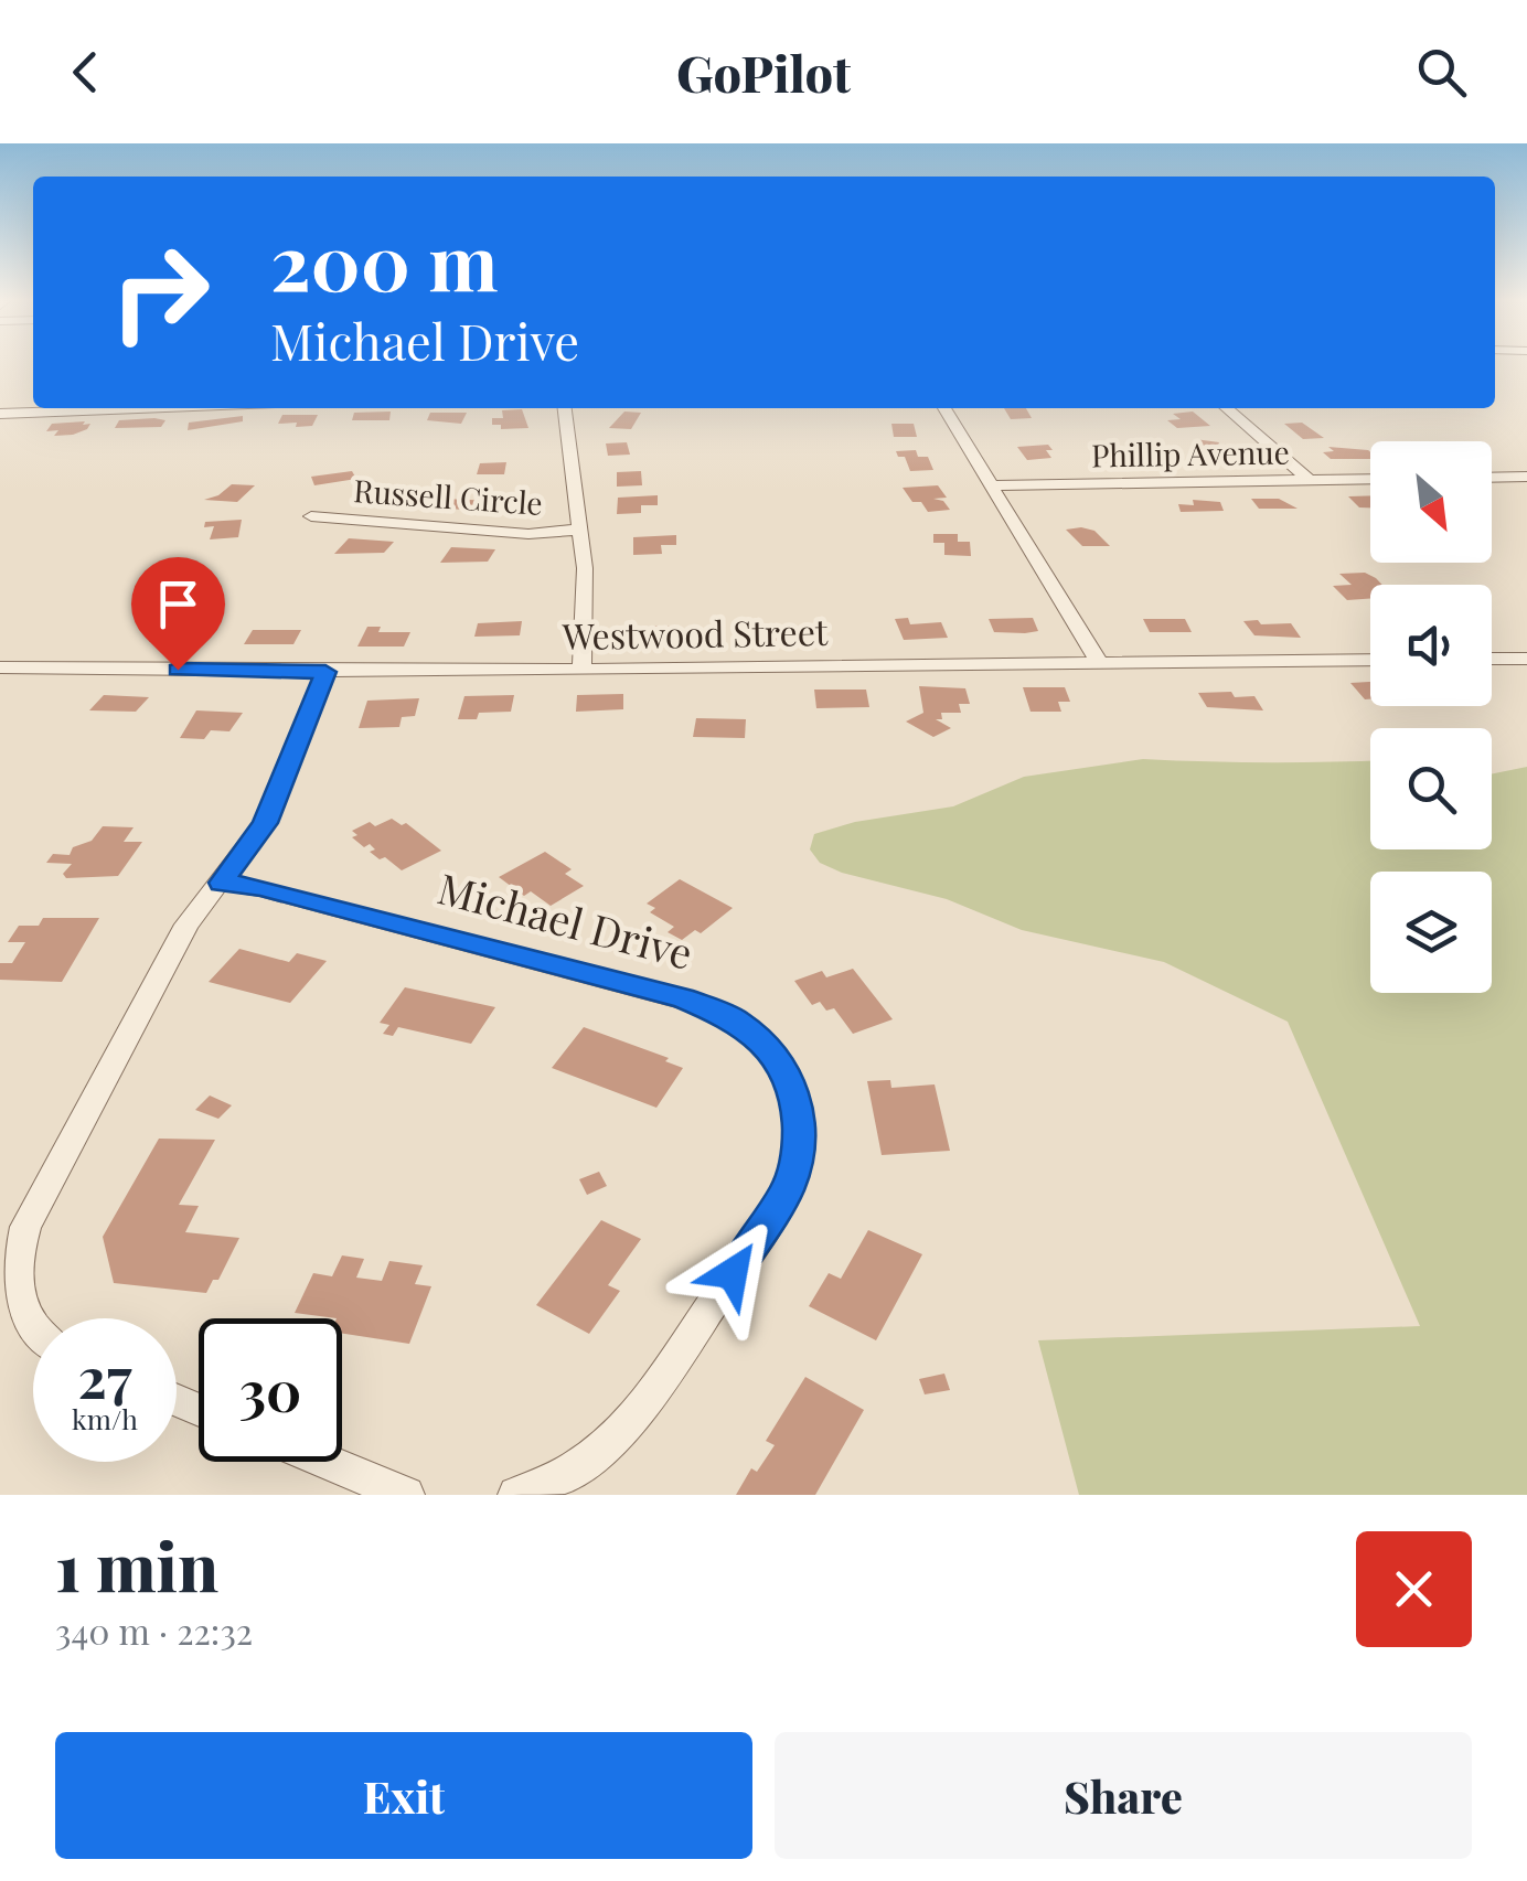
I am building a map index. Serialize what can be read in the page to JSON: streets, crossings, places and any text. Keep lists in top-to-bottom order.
{
  "streets": {
    "street": [
      "Phillip Avenue",
      "Russell Circle",
      "Westwood Street",
      "Michael Drive"
    ]
  },
  "north": "bottom right",
  "page": {
    "header": "GoPilot",
    "turn": ["200 m", "Michael Drive"],
    "speed": "27 km/h",
    "limit": "30",
    "heading": ["1 min", "340 m · 22:32"],
    "buttons": ["Exit", "Share"]
  }
}
